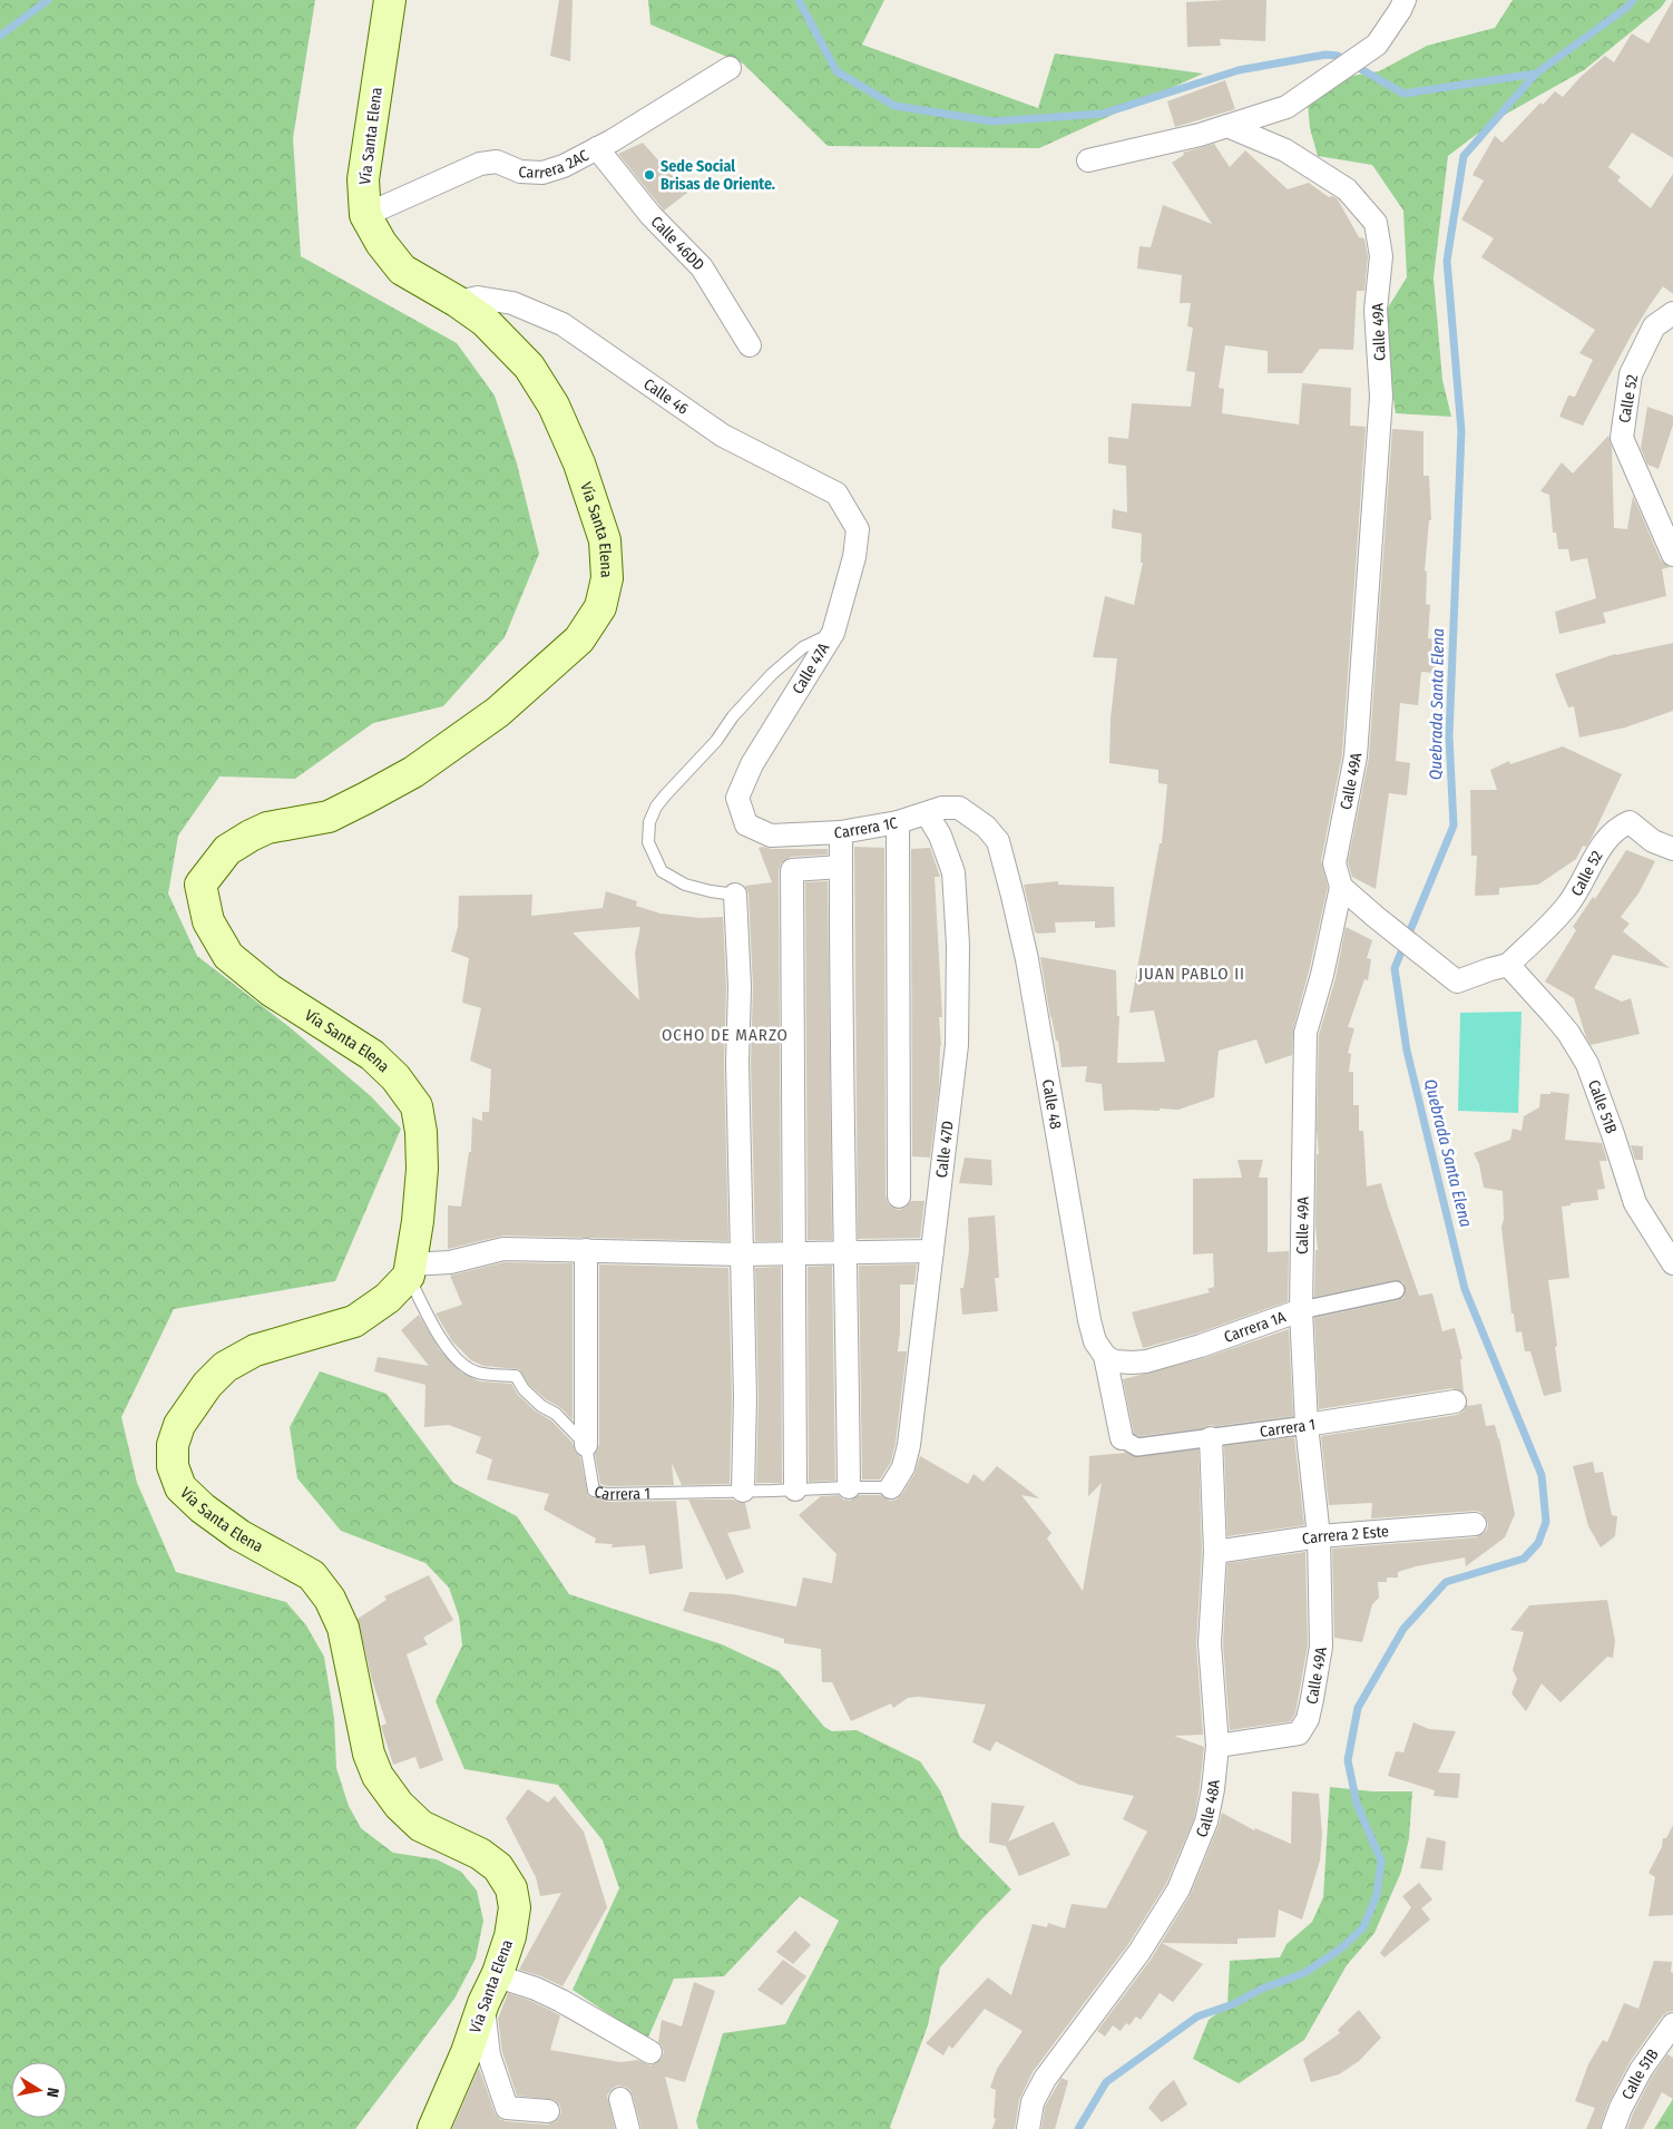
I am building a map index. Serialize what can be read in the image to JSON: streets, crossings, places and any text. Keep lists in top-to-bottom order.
{
  "streets": {
    "main road": ["Vía Santa Elena"],
    "street": [
      "Carrera 2AC",
      "Calle 46DD",
      "Calle 49A",
      "Calle 46",
      "Calle 52",
      "Calle 47A",
      "Carrera 1C",
      "Calle 48",
      "Calle 51B",
      "Calle 47D",
      "Carrera 1A",
      "Carrera 1",
      "Carrera 2 Este",
      "Calle 48A"
    ]
  },
  "crossings": [
    ["Vía Santa Elena", "Carrera 2AC"],
    ["Vía Santa Elena", "Calle 46"],
    ["Carrera 2AC", "Calle 46DD"],
    ["Calle 49A", "Carrera 1A"],
    ["Calle 49A", "Carrera 1"],
    ["Calle 49A", "Carrera 2 Este"],
    ["Calle 49A", "Calle 48A"],
    ["Calle 46", "Calle 47A"],
    ["Calle 52", "Calle 51B"],
    ["Calle 47A", "Carrera 1C"],
    ["Carrera 1C", "Calle 48"],
    ["Carrera 1C", "Calle 47D"],
    ["Calle 48", "Carrera 1A"],
    ["Calle 48", "Carrera 1"],
    ["Calle 47D", "Carrera 1"],
    ["Carrera 1", "Calle 48A"],
    ["Carrera 2 Este", "Calle 48A"]
  ],
  "districts": ["JUAN PABLO II", "OCHO DE MARZO"],
  "water": ["Quebrada Santa Elena"],
  "places": ["Sede Social Brisas de Oriente."],
  "north": "right"
}
